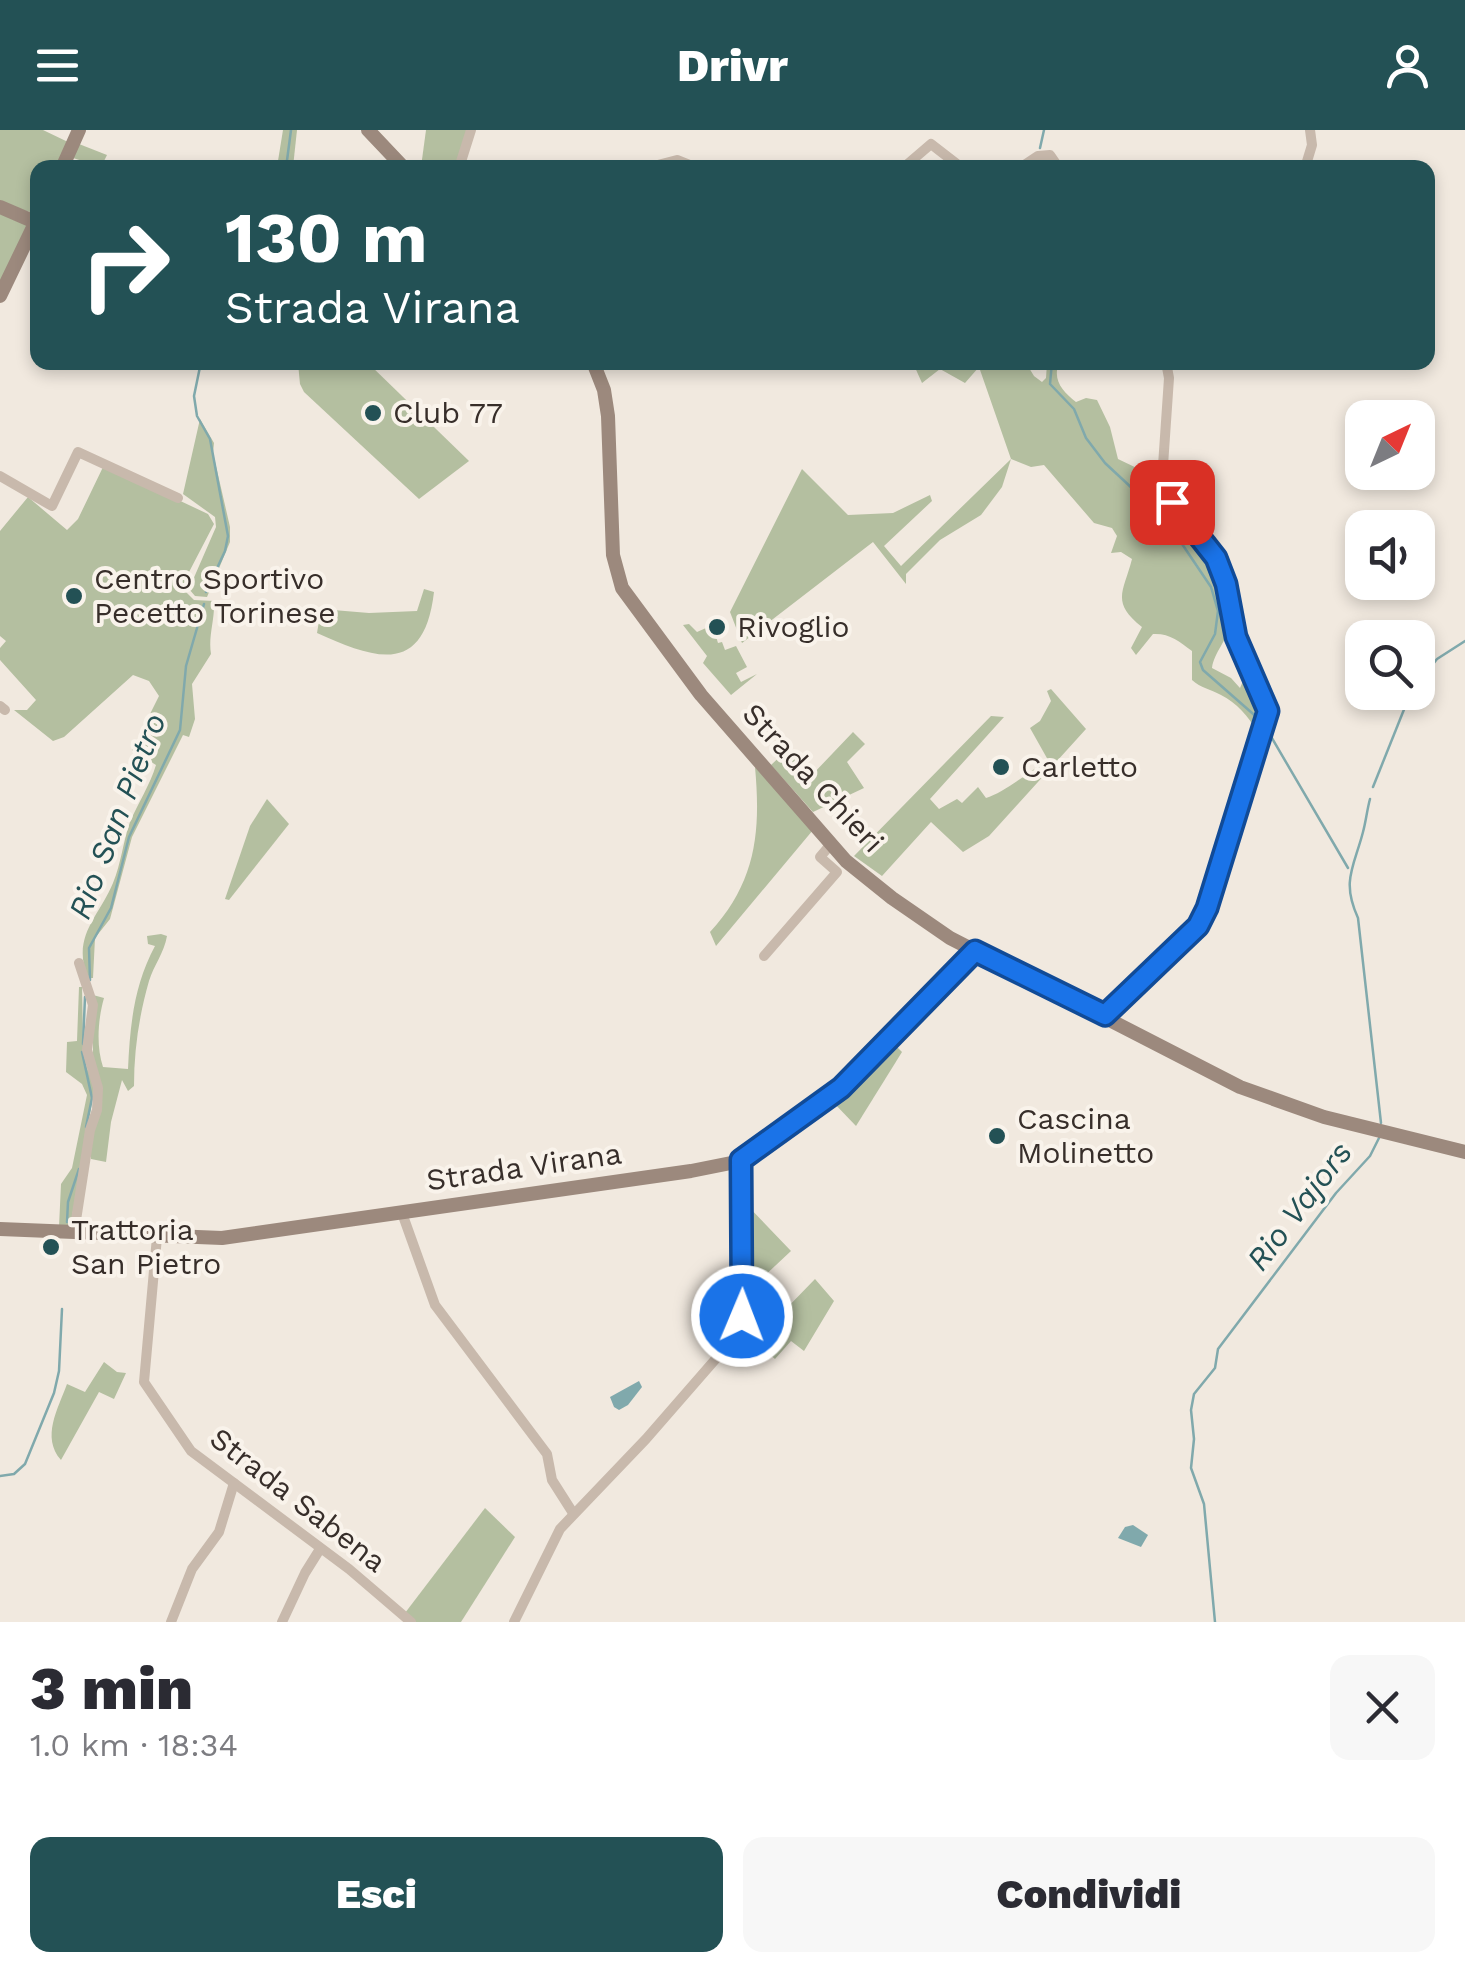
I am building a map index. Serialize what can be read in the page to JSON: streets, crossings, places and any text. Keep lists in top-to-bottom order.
{
  "streets": {
    "main road": ["Strada Chieri", "Strada Virana"],
    "street": ["Strada Sabena"]
  },
  "crossings": [
    ["Strada Chieri", "Strada Virana"],
    ["Strada Virana", "Strada Sabena"]
  ],
  "water": ["Rio San Pietro", "Rio Vajors"],
  "places": [
    "Club 77",
    "Centro Sportivo Pecetto Torinese",
    "Rivoglio",
    "Carletto",
    "Cascina Molinetto",
    "Trattoria San Pietro"
  ],
  "north": "top right",
  "page": {
    "header": "Drivr",
    "turn": ["130 m", "Strada Virana"],
    "heading": ["3 min", "1.0 km · 18:34"],
    "buttons": ["Esci", "Condividi"]
  }
}
